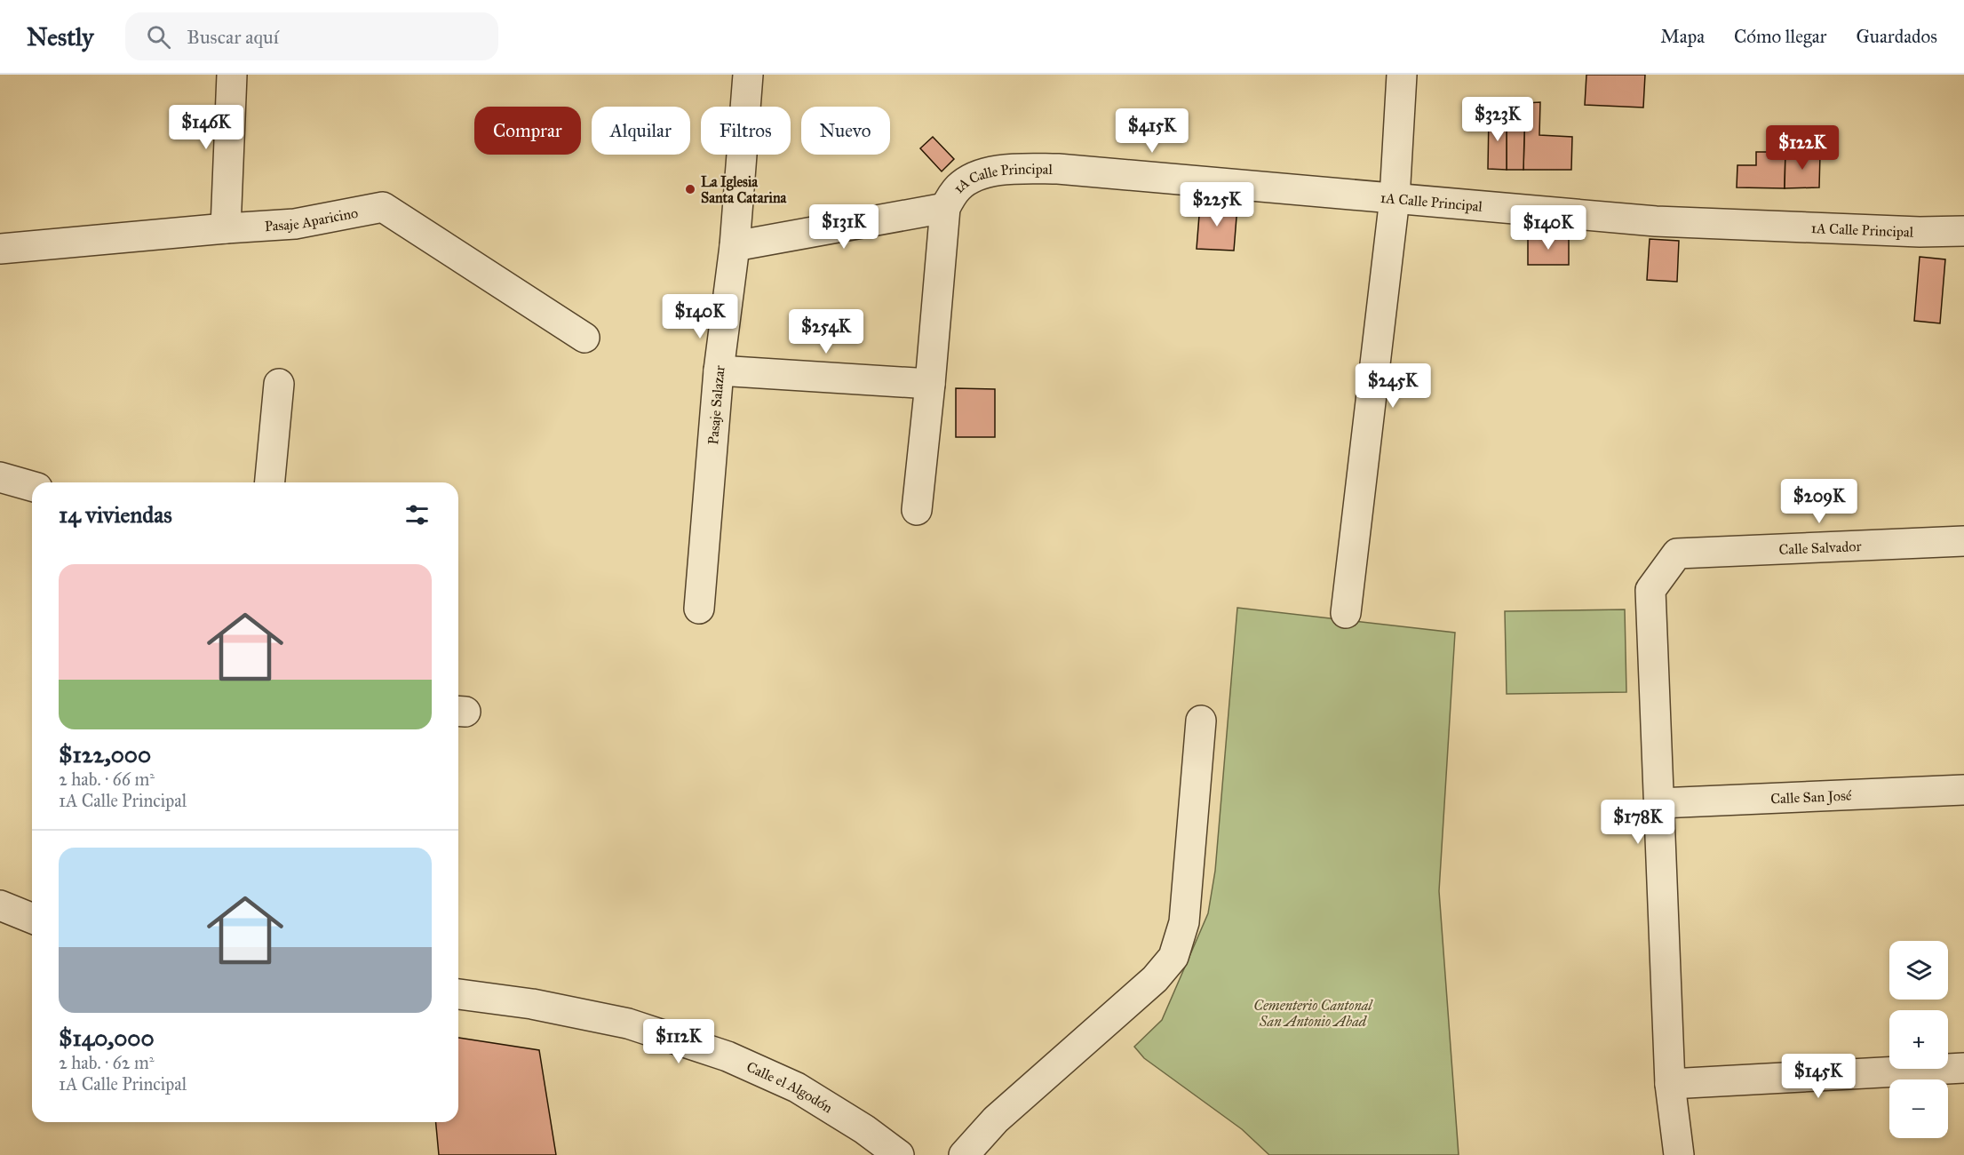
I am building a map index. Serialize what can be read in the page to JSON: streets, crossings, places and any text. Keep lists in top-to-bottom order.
{
  "streets": {
    "street": [
      "1A Calle Principal",
      "Pasaje Aparicino",
      "Pasaje Salazar",
      "Calle Salvador",
      "Calle San José",
      "Calle el Algodón"
    ]
  },
  "crossings": [
    ["Calle Salvador", "Calle San José"]
  ],
  "parks": ["Cementerio Cantonal San Antonio Abad"],
  "places": ["La Iglesia Santa Catarina"],
  "page": {
    "header": "Nestly",
    "search": "Buscar aquí",
    "nav": ["Mapa", "Cómo llegar", "Guardados"],
    "price": [
      "$323K",
      "$146K",
      "$415K",
      "$122K",
      "$225K",
      "$131K",
      "$140K",
      "$140K",
      "$254K",
      "$245K",
      "$209K",
      "$178K",
      "$112K",
      "$145K"
    ],
    "chip": [
      "Comprar",
      "Alquilar",
      "Filtros",
      "Nuevo"
    ],
    "heading": "14 viviendas",
    "list": [
      {
        "name": "$122,000",
        "note": "2 hab. · 66 m² · 1A Calle Principal"
      },
      {
        "name": "$140,000",
        "note": "2 hab. · 62 m² · 1A Calle Principal"
      }
    ],
    "map_buttons": ["+", "−"]
  }
}
